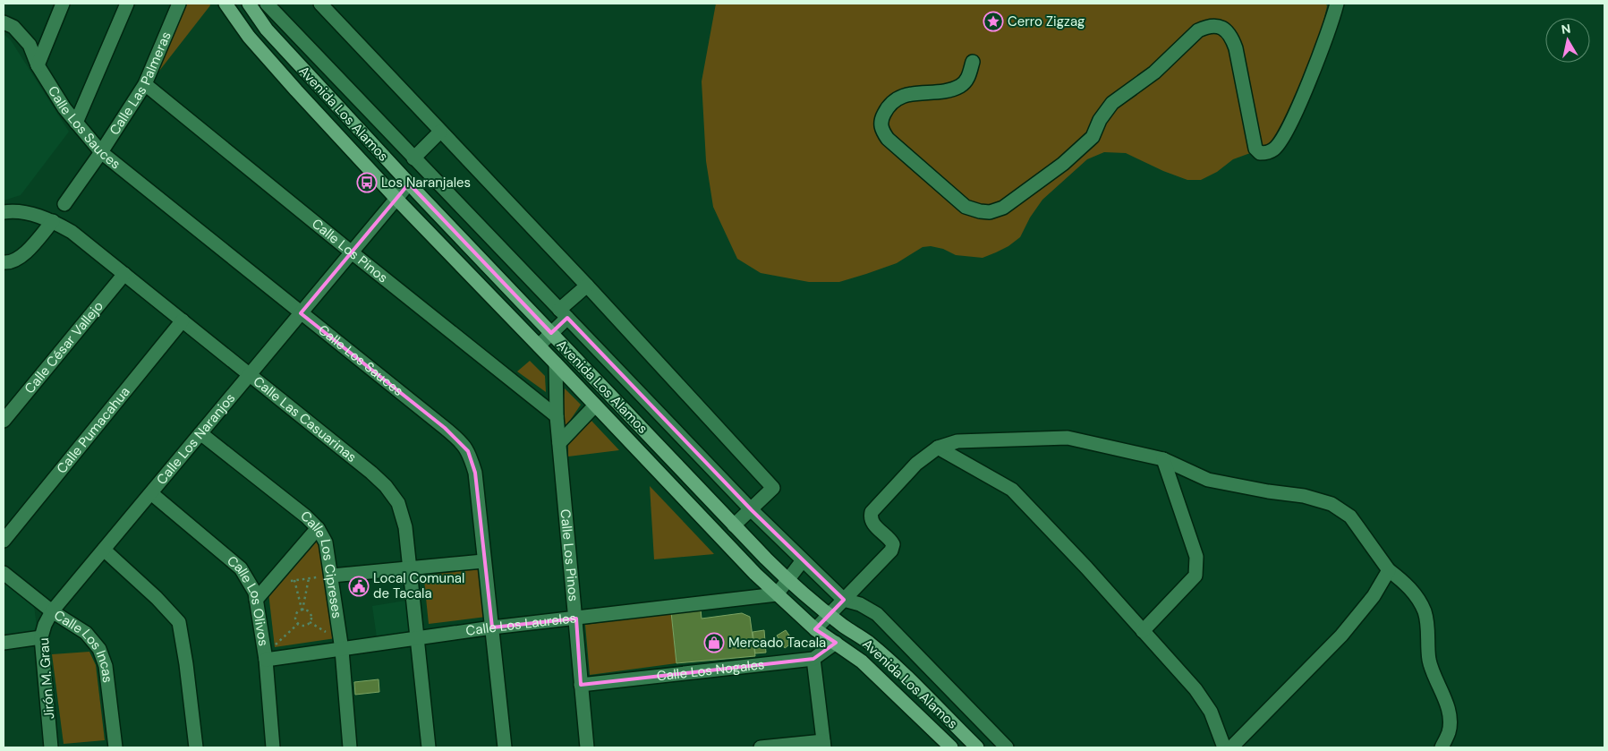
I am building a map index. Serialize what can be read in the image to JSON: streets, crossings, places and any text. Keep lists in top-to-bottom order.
{
  "streets": {
    "main road": ["Avenida Los Alamos"],
    "street": [
      "Calle Las Palmeras",
      "Calle Los Sauces",
      "Calle Los Pinos",
      "Calle César Vallejo",
      "Calle Las Casuarinas",
      "Calle Pumacahua",
      "Calle Los Naranjos",
      "Calle Los Cipreses",
      "Calle Los Olivos",
      "Calle Los Laureles",
      "Calle Los Incas",
      "Calle Los Nogales",
      "Jirón M. Grau"
    ]
  },
  "crossings": [
    ["Calle Las Palmeras", "Calle Los Sauces"],
    ["Calle Las Palmeras", "Calle Los Pinos"],
    ["Avenida Los Alamos", "Calle Los Pinos"],
    ["Avenida Los Alamos", "Calle Los Naranjos"],
    ["Avenida Los Alamos", "Calle Los Laureles"],
    ["Avenida Los Alamos", "Calle Los Nogales"],
    ["Calle Los Sauces", "Calle Los Naranjos"],
    ["Calle Los Sauces", "Calle Los Laureles"],
    ["Calle Los Pinos", "Calle Los Naranjos"],
    ["Calle Los Pinos", "Calle Los Laureles"],
    ["Calle Los Pinos", "Calle Los Nogales"],
    ["Calle César Vallejo", "Calle Las Casuarinas"],
    ["Calle Las Casuarinas", "Calle Pumacahua"],
    ["Calle Las Casuarinas", "Calle Los Naranjos"],
    ["Calle Las Casuarinas", "Calle Los Laureles"],
    ["Calle Los Naranjos", "Calle Los Cipreses"],
    ["Calle Los Naranjos", "Calle Los Olivos"],
    ["Calle Los Naranjos", "Calle Los Incas"],
    ["Calle Los Naranjos", "Jirón M. Grau"],
    ["Calle Los Cipreses", "Calle Los Laureles"],
    ["Calle Los Olivos", "Calle Los Laureles"],
    ["Calle Los Incas", "Jirón M. Grau"]
  ],
  "places": {
    "place": ["Cerro Zigzag"],
    "bus stop": ["Los Naranjales"],
    "public building": ["Local Comunal de Tacala"],
    "shop": ["Mercado Tacala"]
  },
  "north": "top"
}
